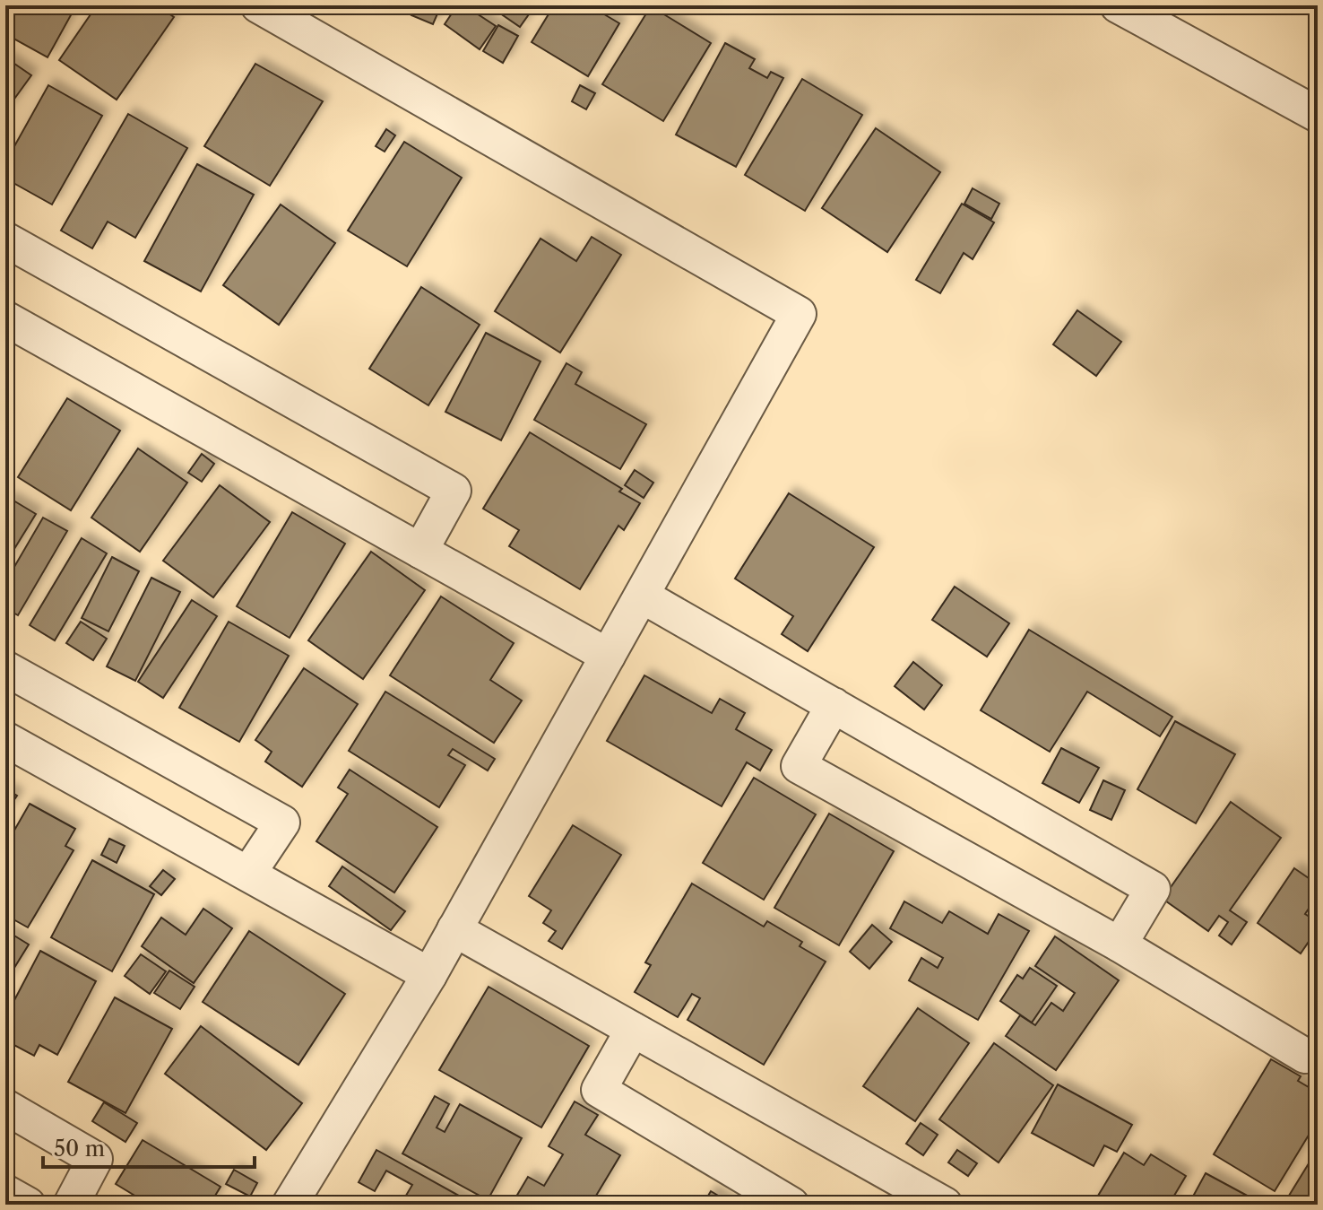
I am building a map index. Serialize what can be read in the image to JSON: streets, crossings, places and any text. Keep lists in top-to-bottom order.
{
  "scale_bar": "50 m"
}
